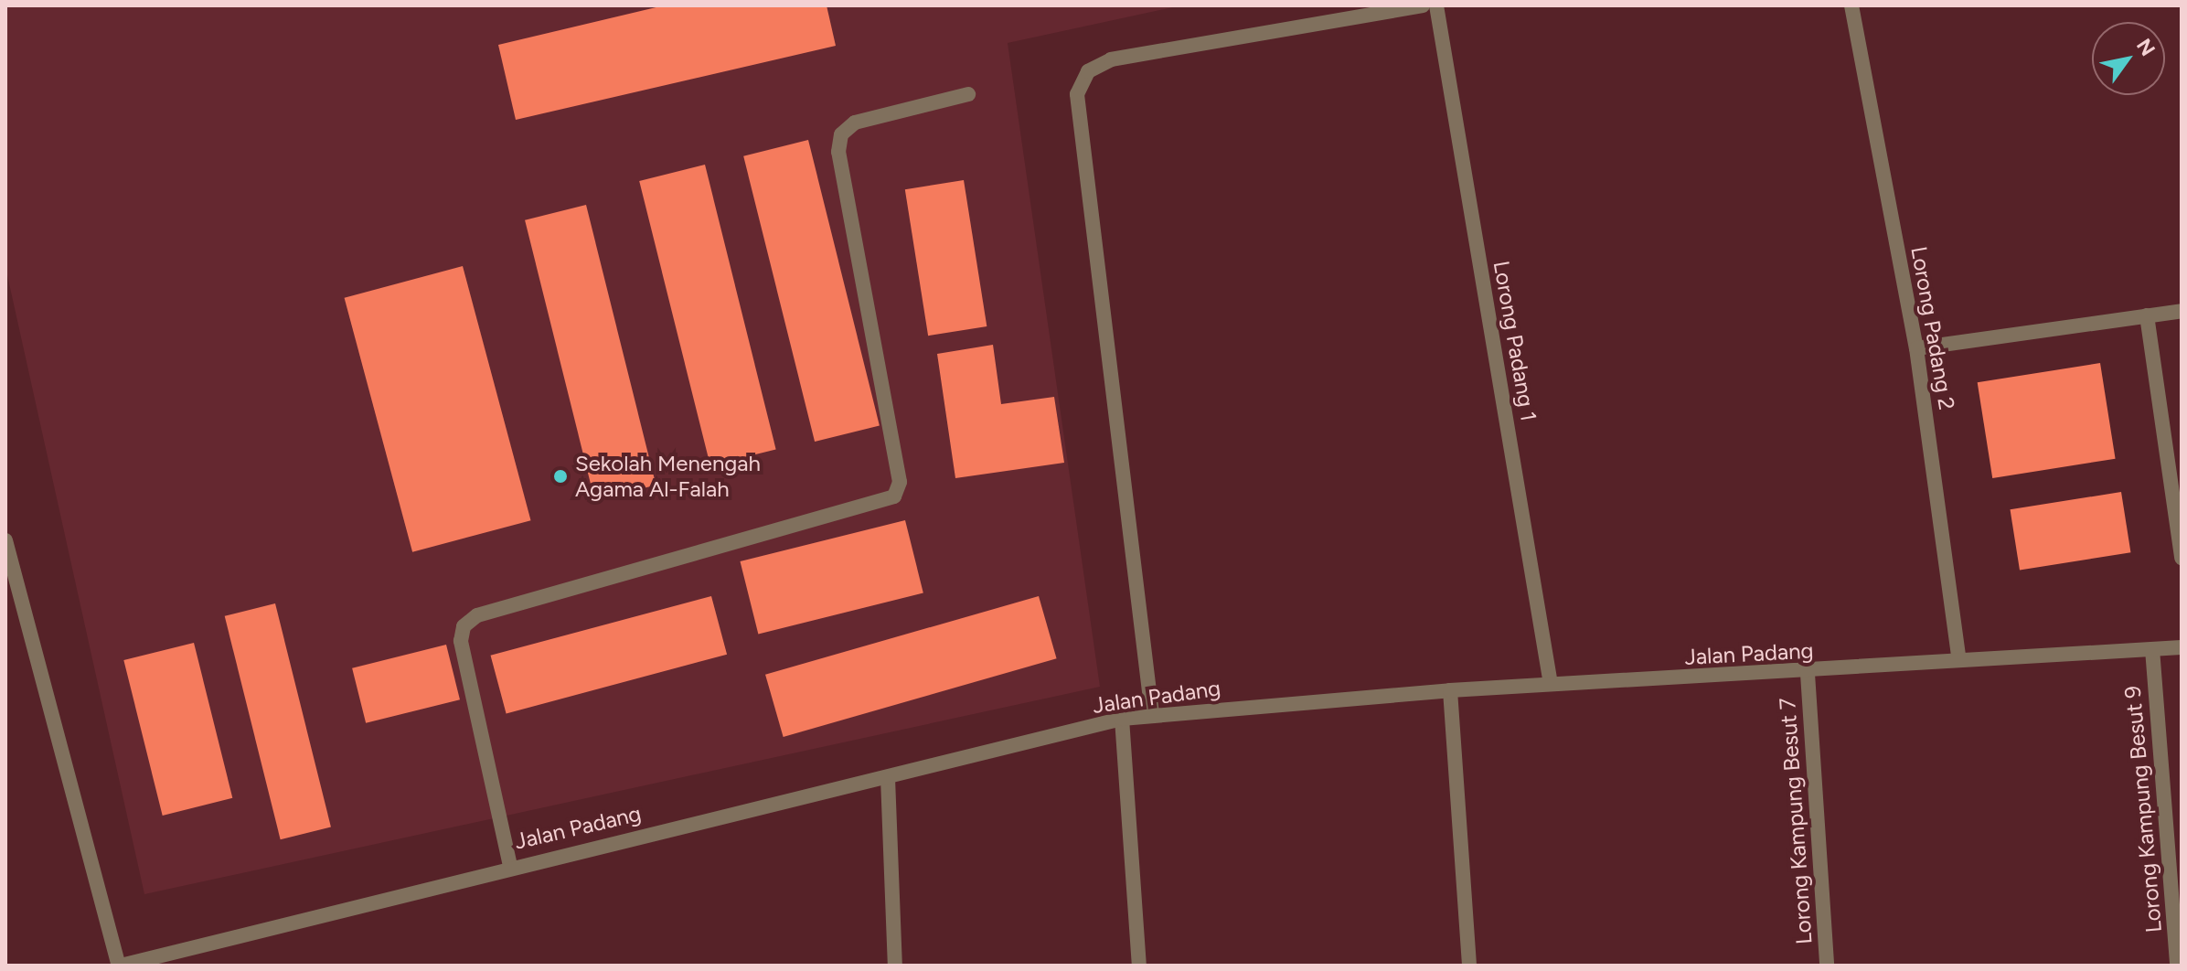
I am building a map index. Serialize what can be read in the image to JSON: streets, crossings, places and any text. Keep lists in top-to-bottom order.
{
  "streets": {
    "street": [
      "Lorong Padang 2",
      "Lorong Padang 1",
      "Jalan Padang",
      "Lorong Kampung Besut 9",
      "Lorong Kampung Besut 7"
    ]
  },
  "crossings": [
    ["Lorong Padang 2", "Jalan Padang"],
    ["Lorong Padang 1", "Jalan Padang"],
    ["Jalan Padang", "Lorong Kampung Besut 9"],
    ["Jalan Padang", "Lorong Kampung Besut 7"]
  ],
  "places": ["Sekolah Menengah Agama Al-Falah"],
  "north": "top right"
}
